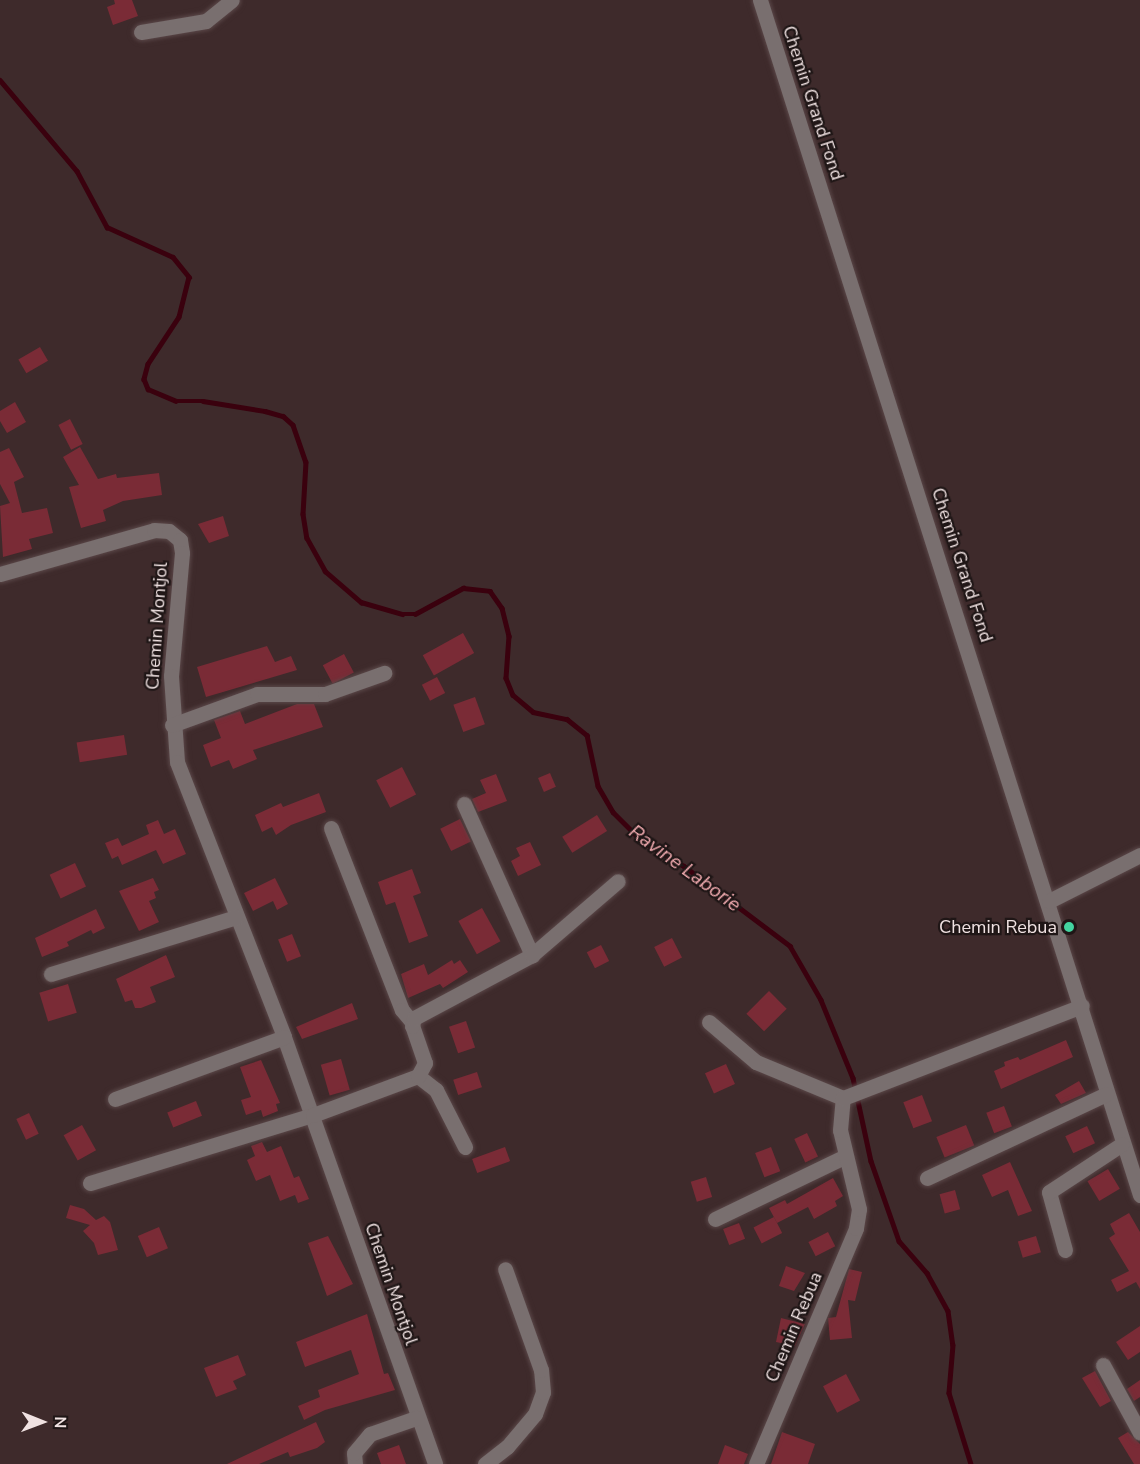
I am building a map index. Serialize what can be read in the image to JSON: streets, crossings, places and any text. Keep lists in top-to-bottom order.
{
  "streets": {
    "street": ["Chemin Grand Fond", "Chemin Montjol", "Chemin Rebua"]
  },
  "water": ["Ravine Laborie"],
  "places": ["Chemin Rebua"],
  "north": "right"
}
